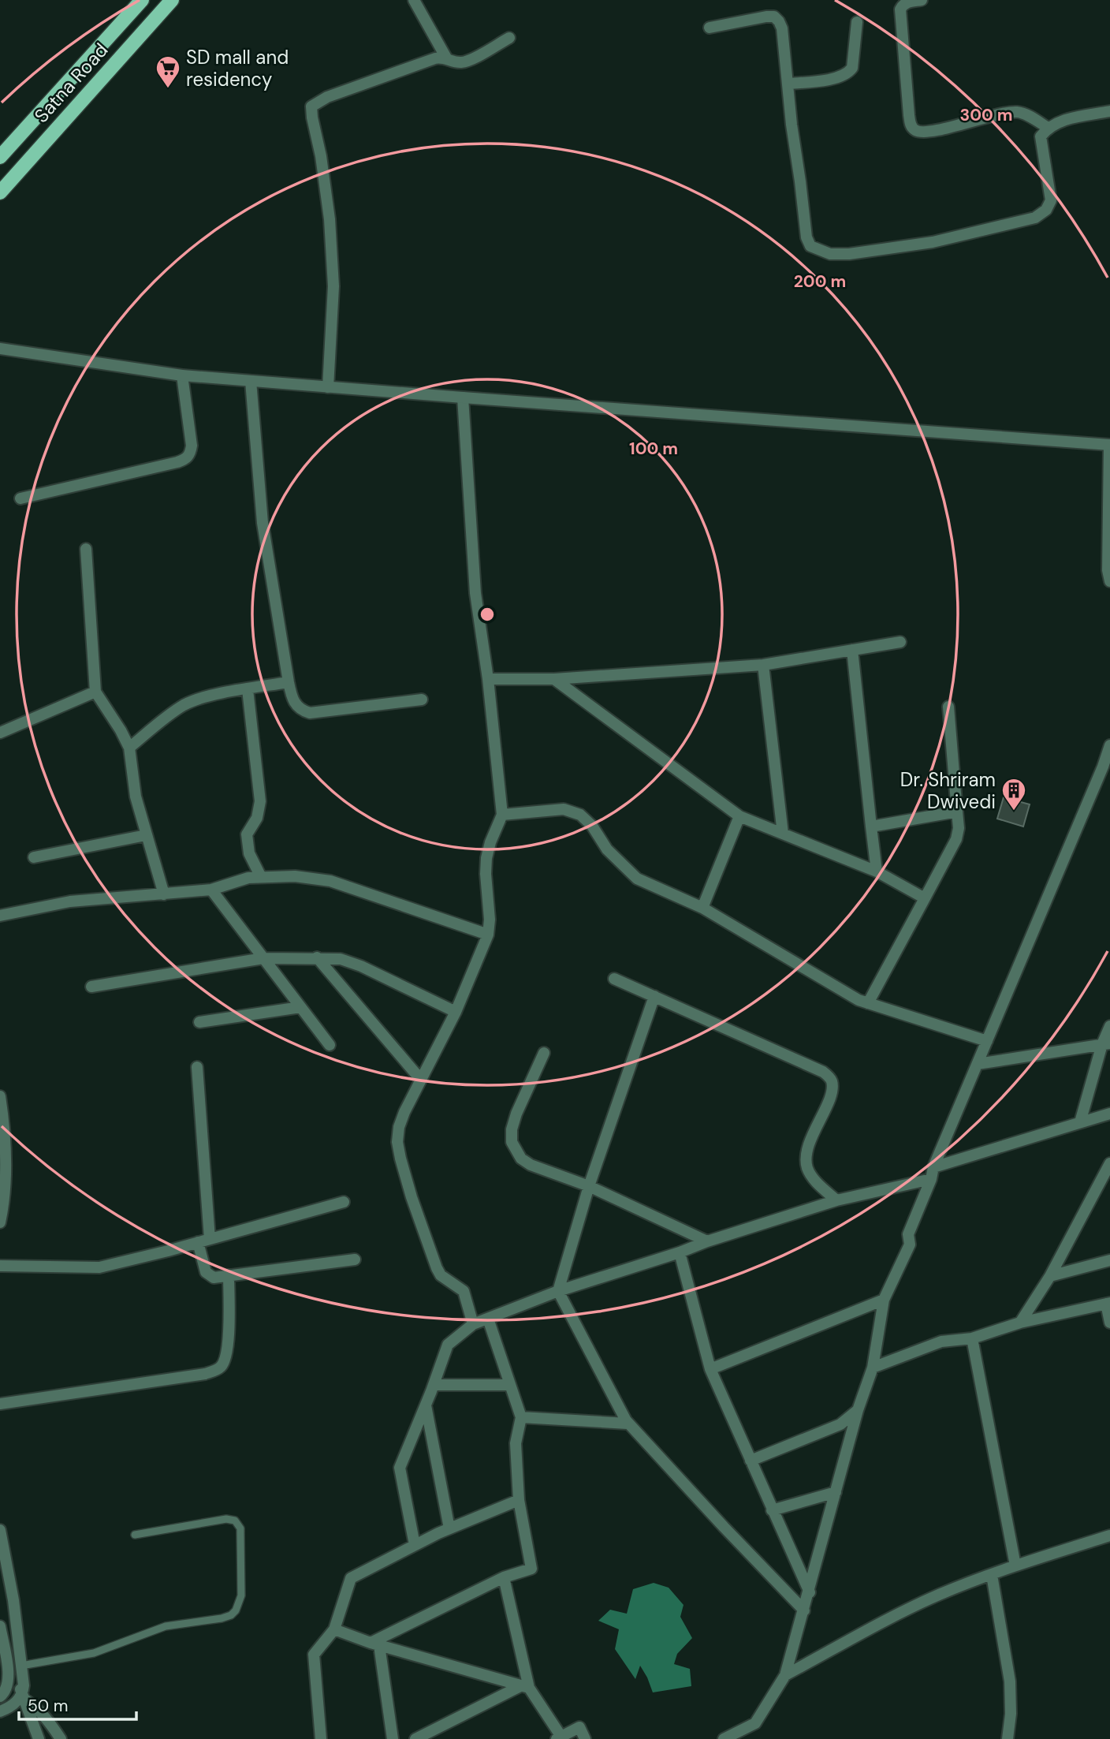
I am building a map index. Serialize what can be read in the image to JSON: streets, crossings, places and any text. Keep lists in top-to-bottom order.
{
  "streets": {
    "main road": ["Satna Road"]
  },
  "places": {
    "supermarket": ["SD mall and residency"],
    "building": ["Dr. Shriram Dwivedi"]
  },
  "scale_bar": "50 m",
  "rings": ["300 m", "200 m", "100 m"]
}
